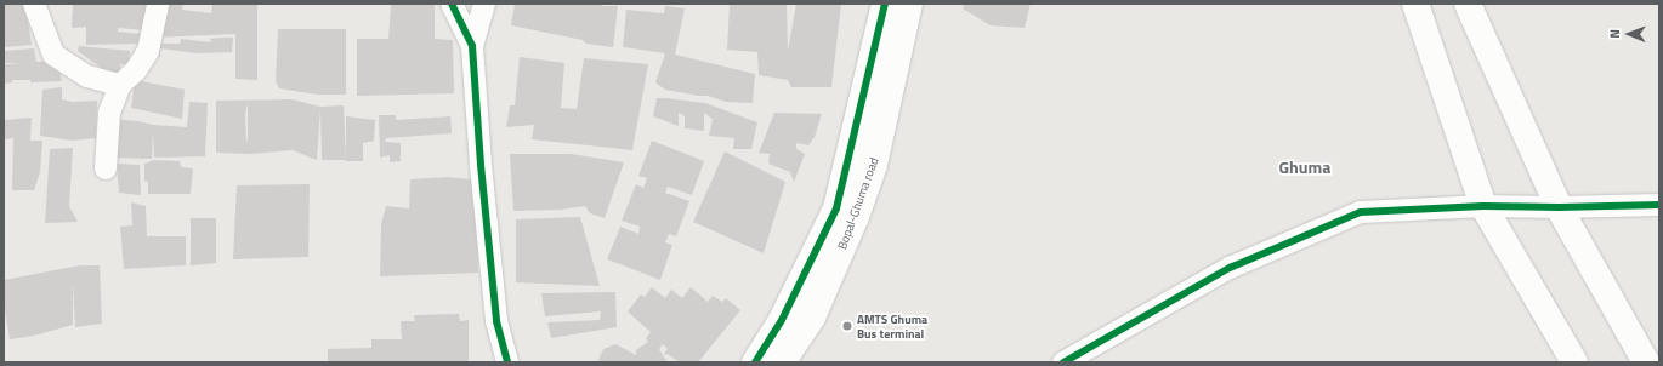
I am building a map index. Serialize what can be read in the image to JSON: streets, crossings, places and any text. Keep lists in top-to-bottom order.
{
  "streets": {
    "street": ["Bopal-Ghuma road"]
  },
  "districts": ["Ghuma"],
  "places": ["AMTS Ghuma Bus terminal"],
  "north": "left"
}
